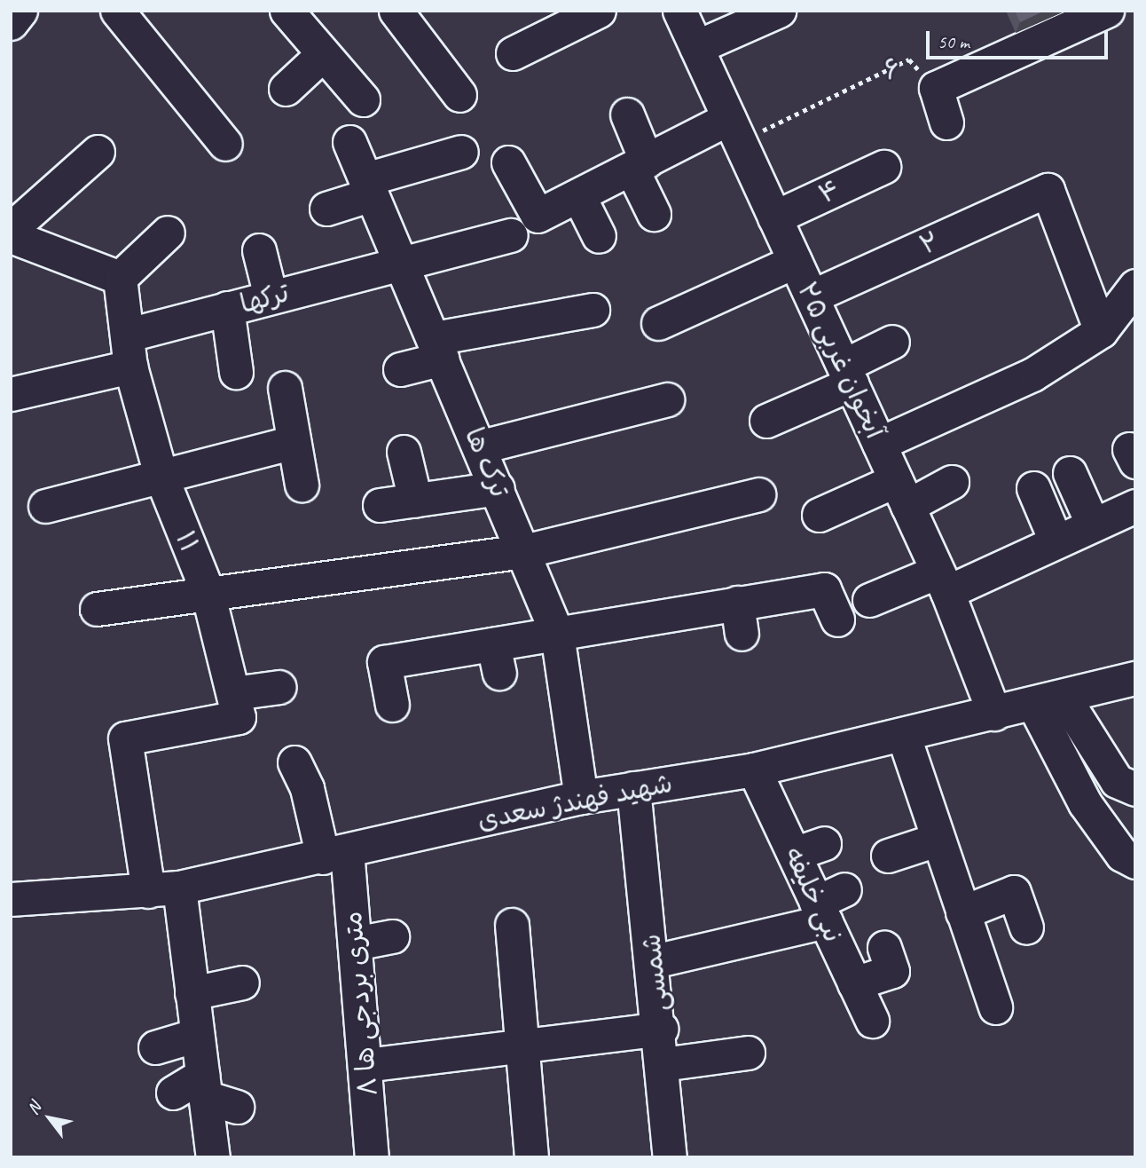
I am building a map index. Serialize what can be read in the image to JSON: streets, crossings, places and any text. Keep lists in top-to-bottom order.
{
  "streets": {
    "street": [
      "۶",
      "۴",
      "۲",
      "ترکها",
      "آبخوان غربی ۲۵",
      "ترک ها",
      "۱۱",
      "شهید فهندژ سعدی",
      "نبی خلیفه",
      "شمسی",
      "۸ متری بردجی ها"
    ]
  },
  "crossings": [
    ["۶", "آبخوان غربی ۲۵"],
    ["۴", "آبخوان غربی ۲۵"],
    ["۲", "آبخوان غربی ۲۵"],
    ["ترکها", "ترک ها"],
    ["ترکها", "۱۱"],
    ["آبخوان غربی ۲۵", "شهید فهندژ سعدی"],
    ["ترک ها", "شهید فهندژ سعدی"],
    ["شهید فهندژ سعدی", "نبی خلیفه"],
    ["شهید فهندژ سعدی", "شمسی"],
    ["شهید فهندژ سعدی", "۸ متری بردجی ها"]
  ],
  "scale_bar": "50 m",
  "north": "top left"
}
